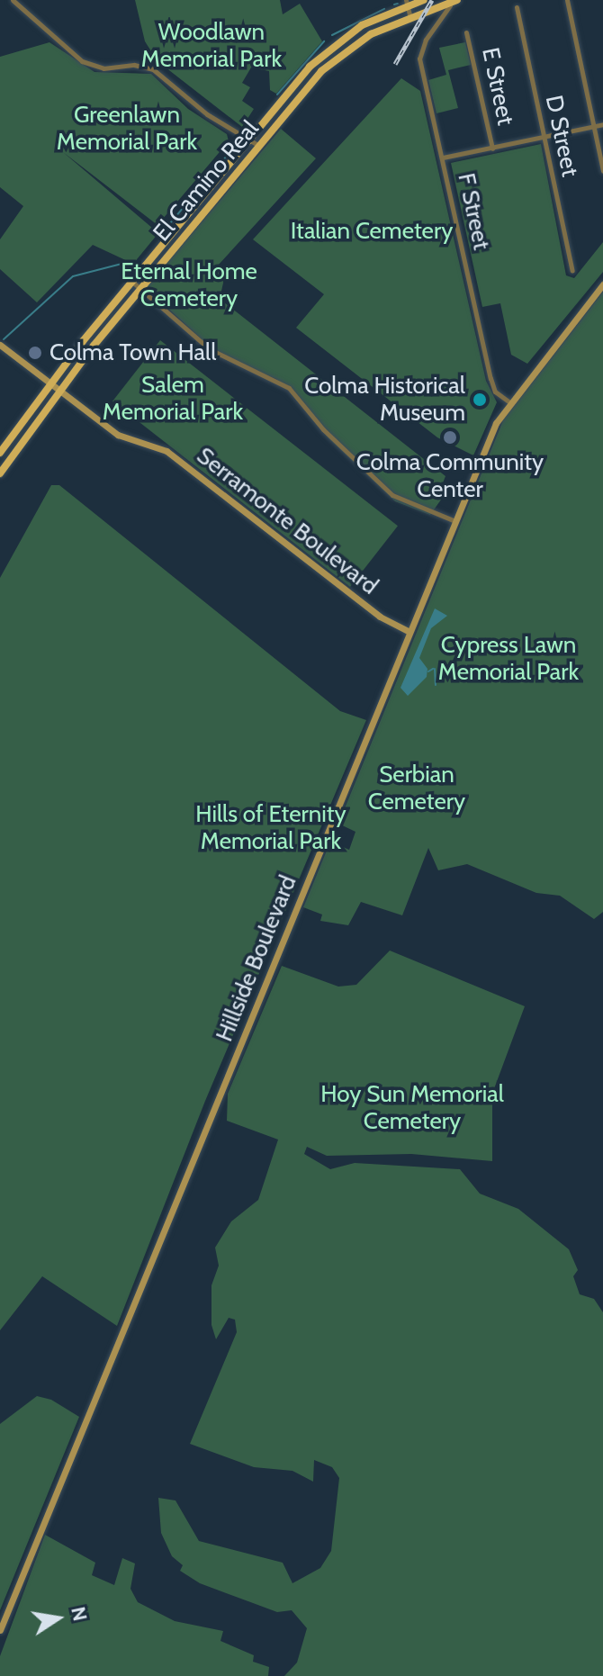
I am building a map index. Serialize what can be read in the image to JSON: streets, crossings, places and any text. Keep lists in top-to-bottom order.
{
  "streets": {
    "main road": ["El Camino Real", "Serramonte Boulevard", "Hillside Boulevard"],
    "street": ["E Street", "D Street", "F Street"]
  },
  "crossings": [
    ["El Camino Real", "F Street"],
    ["El Camino Real", "Serramonte Boulevard"],
    ["F Street", "Hillside Boulevard"],
    ["Serramonte Boulevard", "Hillside Boulevard"]
  ],
  "parks": [
    "Woodlawn Memorial Park",
    "Greenlawn Memorial Park",
    "Italian Cemetery",
    "Eternal Home Cemetery",
    "Salem Memorial Park",
    "Cypress Lawn Memorial Park",
    "Serbian Cemetery",
    "Hills of Eternity Memorial Park",
    "Hoy Sun Memorial Cemetery"
  ],
  "places": ["Colma Town Hall", "Colma Historical Museum", "Colma Community Center"],
  "north": "right"
}
